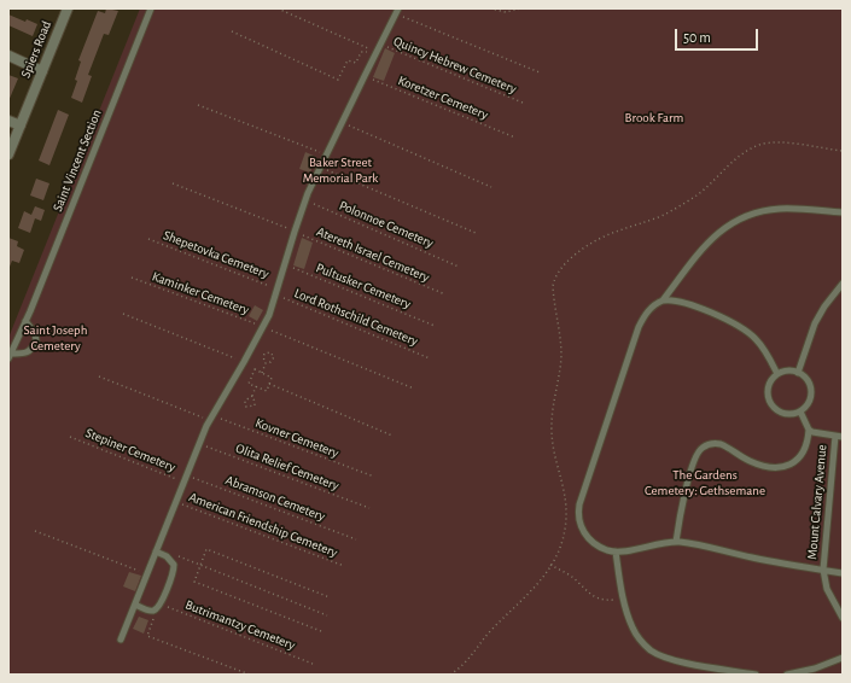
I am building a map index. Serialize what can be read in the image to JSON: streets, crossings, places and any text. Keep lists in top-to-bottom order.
{
  "streets": {
    "street": ["Spiers Road"],
    "lane": ["Saint Vincent Section", "Mount Calvary Avenue"],
    "path": [
      "Quincy Hebrew Cemetery",
      "Koretzer Cemetery",
      "Polonnoe Cemetery",
      "Shepetovka Cemetery",
      "Atereth Israel Cemetery",
      "Pultusker Cemetery",
      "Kaminker Cemetery",
      "Lord Rothschild Cemetery",
      "Kovner Cemetery",
      "Stepiner Cemetery",
      "Olita Relief Cemetery",
      "Abramson Cemetery",
      "American Friendship Cemetery",
      "Butrimantzy Cemetery"
    ]
  },
  "crossings": [
    ["Shepetovka Cemetery", "Lord Rothschild Cemetery"]
  ],
  "parks": [
    "Brook Farm",
    "Baker Street Memorial Park",
    "Saint Joseph Cemetery",
    "The Gardens Cemetery: Gethsemane"
  ],
  "scale_bar": "50 m"
}
